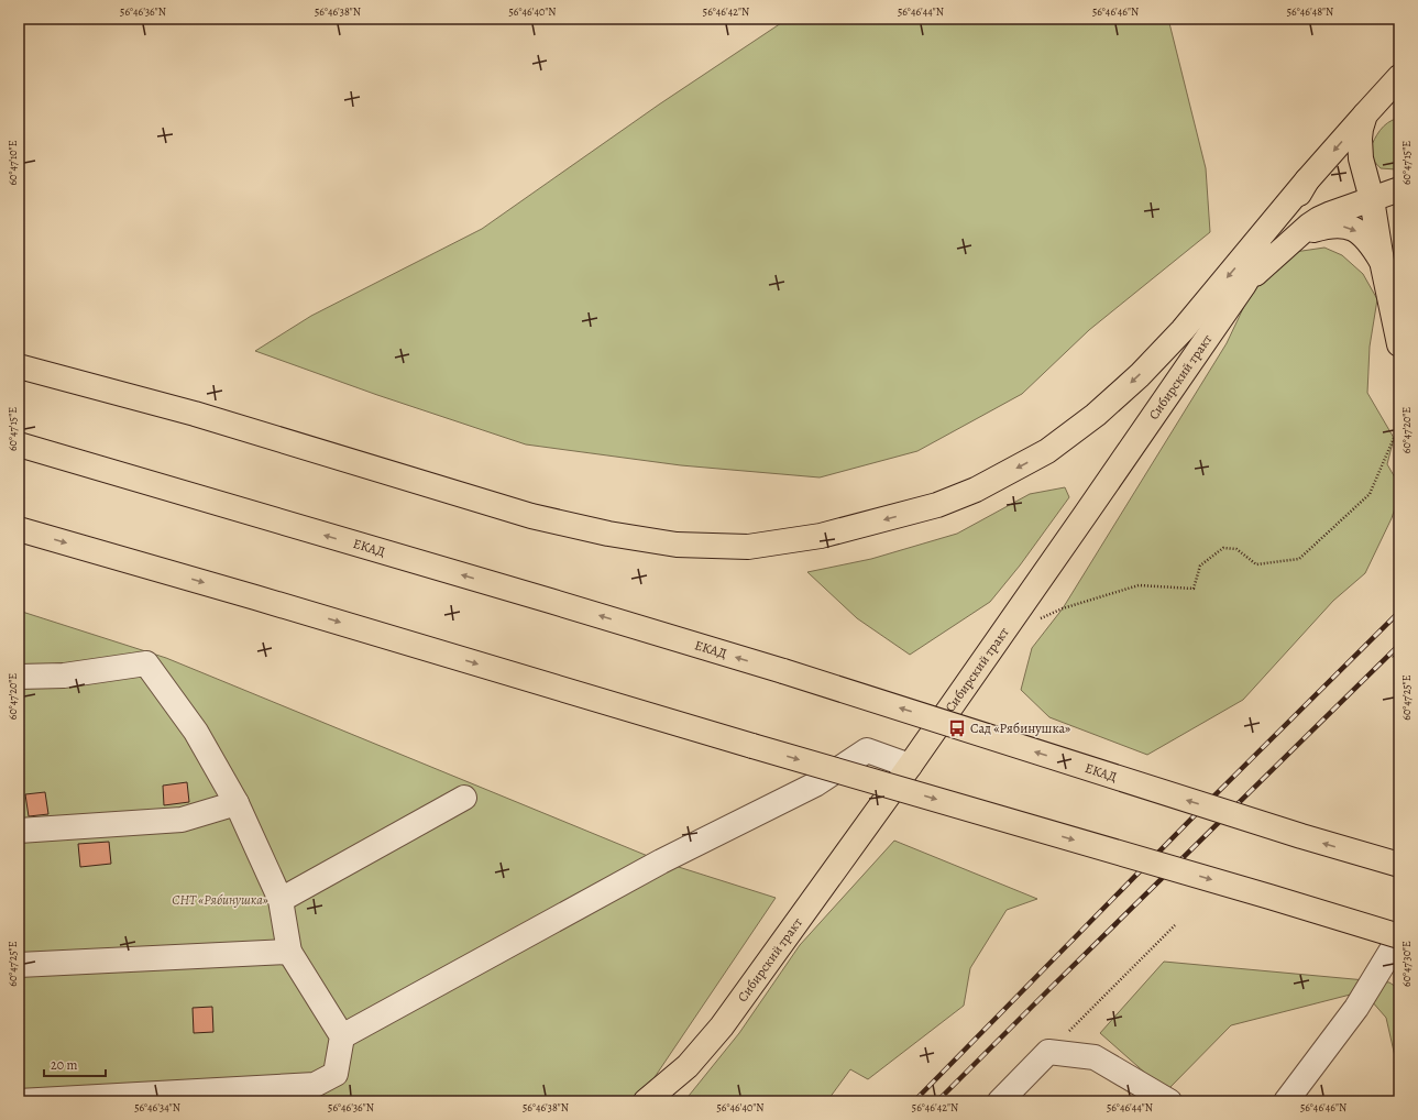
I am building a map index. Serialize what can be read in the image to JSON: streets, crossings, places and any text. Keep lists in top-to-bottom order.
{
  "streets": {
    "main road": ["Сибирский тракт", "ЕКАД"]
  },
  "parks": ["СНТ «Рябинушка»"],
  "places": {
    "bus stop": ["Сад «Рябинушка»"]
  },
  "scale_bar": "20 m",
  "coordinates": [
    "56°46'36\"N",
    "56°46'38\"N",
    "56°46'40\"N",
    "56°46'42\"N",
    "56°46'44\"N",
    "56°46'46\"N",
    "56°46'48\"N",
    "60°47'10\"E",
    "60°47'15\"E",
    "60°47'20\"E",
    "60°47'25\"E",
    "60°47'30\"E",
    "56°46'34\"N"
  ]
}
